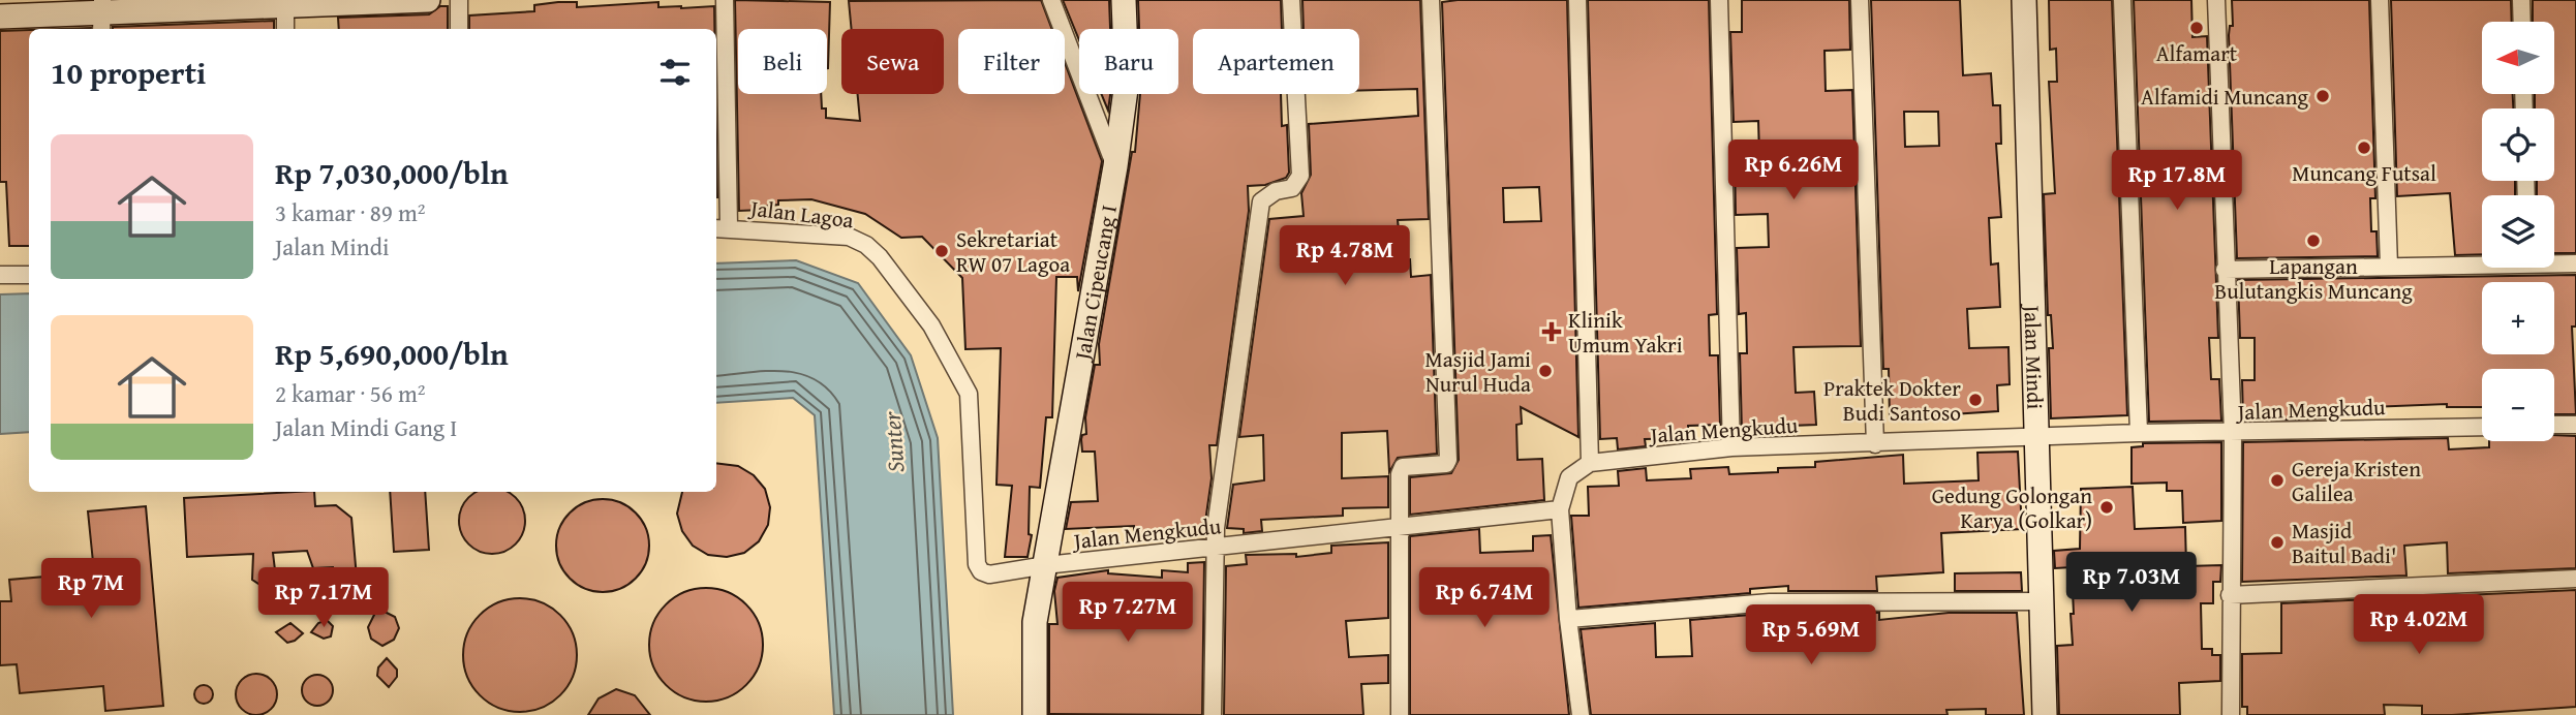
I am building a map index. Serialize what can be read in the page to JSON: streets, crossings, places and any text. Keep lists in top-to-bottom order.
{
  "streets": {
    "street": [
      "Jalan Lagoa",
      "Jalan Cipeucang I",
      "Jalan Mindi",
      "Jalan Mengkudu"
    ]
  },
  "crossings": [
    ["Jalan Lagoa", "Jalan Mengkudu"],
    ["Jalan Cipeucang I", "Jalan Mengkudu"],
    ["Jalan Mindi", "Jalan Mengkudu"]
  ],
  "water": ["Sunter"],
  "places": {
    "other": [
      "Alfamart",
      "Alfamidi Muncang",
      "Muncang Futsal",
      "Lapangan Bulutangkis Muncang",
      "Sekretariat RW 07 Lagoa",
      "Masjid Jami Nurul Huda",
      "Praktek Dokter Budi Santoso",
      "Gereja Kristen Galilea",
      "Gedung Golongan Karya (Golkar)",
      "Masjid Baitul Badi'"
    ],
    "health": ["Klinik Umum Yakri"]
  },
  "north": "left",
  "page": {
    "map_buttons": ["+", "−"],
    "chip": [
      "Beli",
      "Sewa",
      "Filter",
      "Baru",
      "Apartemen"
    ],
    "heading": "10 properti",
    "list": [
      {
        "name": "Rp 7,030,000/bln",
        "note": "3 kamar · 89 m² · Jalan Mindi"
      },
      {
        "name": "Rp 5,690,000/bln",
        "note": "2 kamar · 56 m² · Jalan Mindi Gang I"
      }
    ],
    "price": [
      "Rp 6.26M",
      "Rp 17.8M",
      "Rp 4.78M",
      "Rp 7.03M",
      "Rp 7M",
      "Rp 7.17M",
      "Rp 6.74M",
      "Rp 7.27M",
      "Rp 4.02M",
      "Rp 5.69M"
    ]
  }
}
